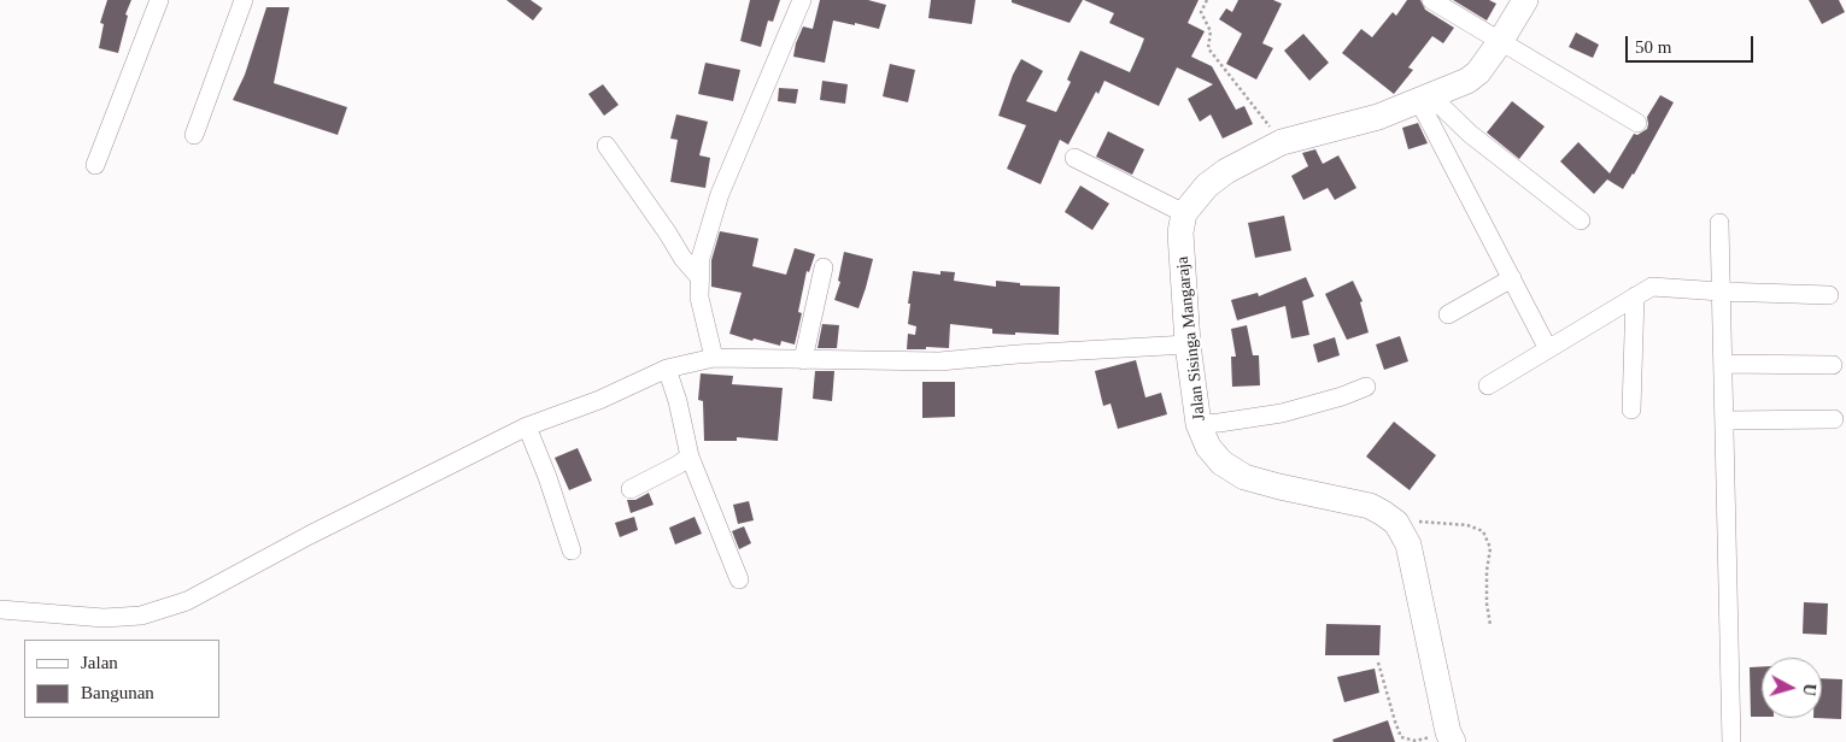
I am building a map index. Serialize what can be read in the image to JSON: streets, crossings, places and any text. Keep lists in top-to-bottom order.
{
  "streets": {
    "street": ["Jalan Sisinga Mangaraja"]
  },
  "legend": ["Jalan", "Bangunan"],
  "scale_bar": "50 m",
  "north": "right"
}
